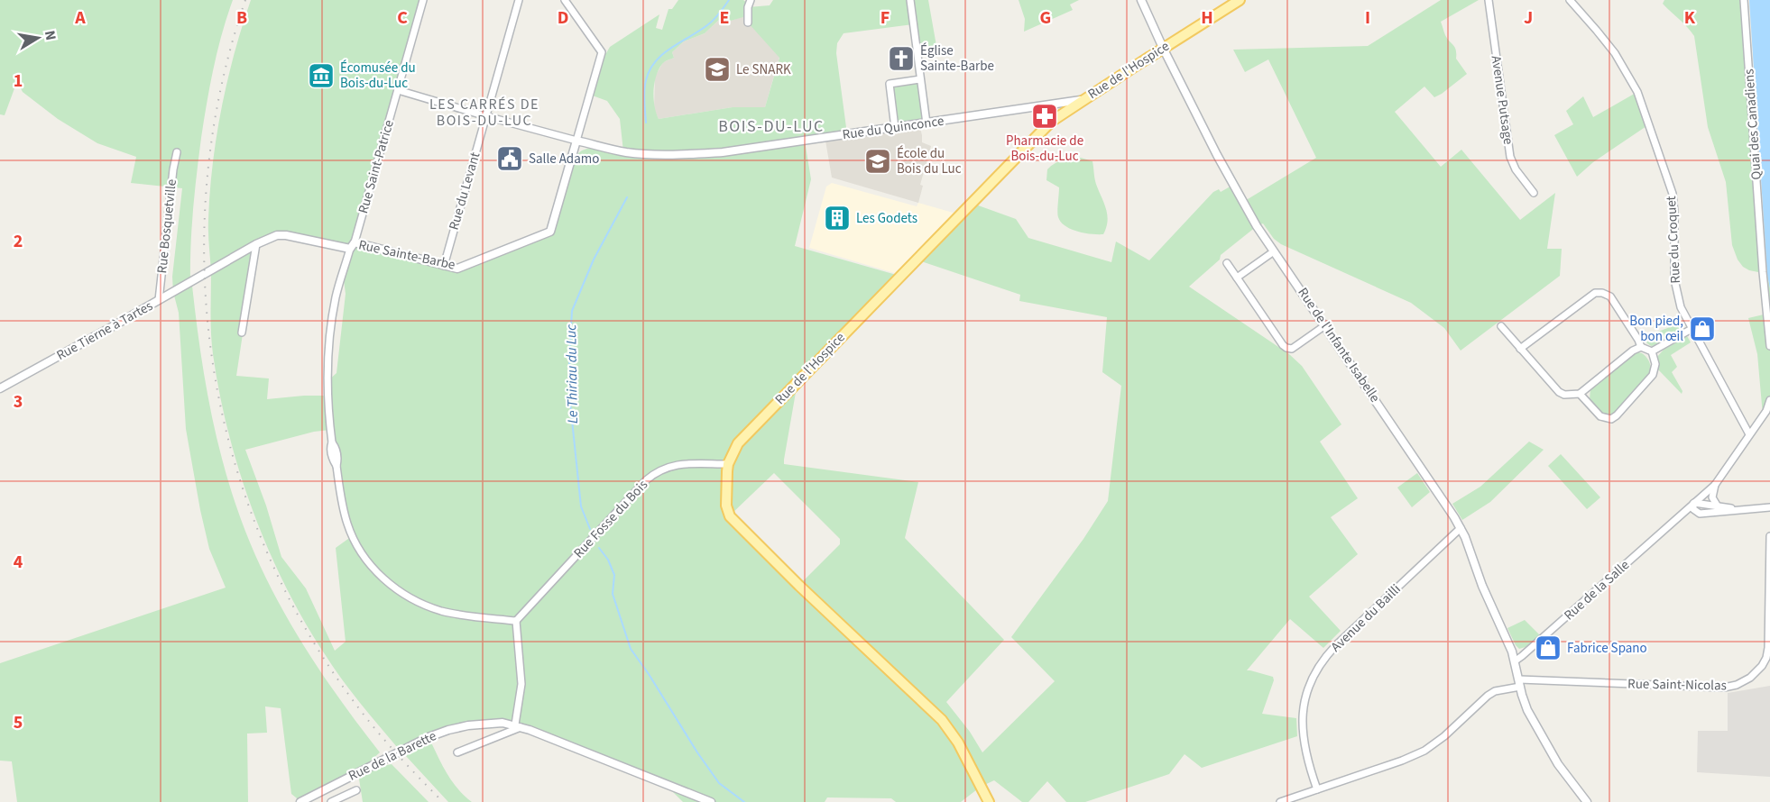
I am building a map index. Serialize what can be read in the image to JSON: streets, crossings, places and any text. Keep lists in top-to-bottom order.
{
  "streets": {
    "main road": ["Rue de l'Hospice"],
    "street": [
      "Avenue Putsage",
      "Quai des Canadiens",
      "Rue du Quinconce",
      "Rue Saint-Patrice",
      "Rue du Levant",
      "Rue Bosquetville",
      "Rue du Croquet",
      "Rue Sainte-Barbe",
      "Rue Tierne à Tartes",
      "Rue de l'Infante Isabelle",
      "Rue Fosse du Bois",
      "Rue de la Salle",
      "Avenue du Bailli",
      "Rue Saint-Nicolas",
      "Rue de la Barette"
    ]
  },
  "crossings": [
    ["Rue de l'Hospice", "Rue du Quinconce"],
    ["Rue de l'Hospice", "Rue de l'Infante Isabelle"],
    ["Rue de l'Hospice", "Rue Fosse du Bois"],
    ["Rue du Quinconce", "Rue Sainte-Barbe"],
    ["Rue Saint-Patrice", "Rue Sainte-Barbe"],
    ["Rue Saint-Patrice", "Rue Fosse du Bois"],
    ["Rue du Levant", "Rue Sainte-Barbe"],
    ["Rue Bosquetville", "Rue Tierne à Tartes"],
    ["Rue Sainte-Barbe", "Rue Tierne à Tartes"],
    ["Rue de l'Infante Isabelle", "Rue de la Salle"],
    ["Rue de l'Infante Isabelle", "Avenue du Bailli"],
    ["Rue de l'Infante Isabelle", "Rue Saint-Nicolas"],
    ["Avenue du Bailli", "Rue Saint-Nicolas"]
  ],
  "districts": ["LES CARRÉS DE BOIS-DU-LUC", "BOIS-DU-LUC"],
  "water": ["Le Thiriau du Luc"],
  "places": {
    "church": ["Église Sainte-Barbe"],
    "school or university": ["Le SNARK", "École du Bois du Luc"],
    "museum": ["Écomusée du Bois-du-Luc"],
    "pharmacy": ["Pharmacie de Bois-du-Luc"],
    "public building": ["Salle Adamo"],
    "building": ["Les Godets"],
    "shop": ["Bon pied, bon œil", "Fabrice Spano"]
  },
  "north": "right",
  "grid": {
    "columns": [
      "A",
      "B",
      "C",
      "D",
      "E",
      "F",
      "G",
      "H",
      "I",
      "J",
      "K"
    ],
    "rows": [
      "1",
      "2",
      "3",
      "4",
      "5"
    ]
  }
}
